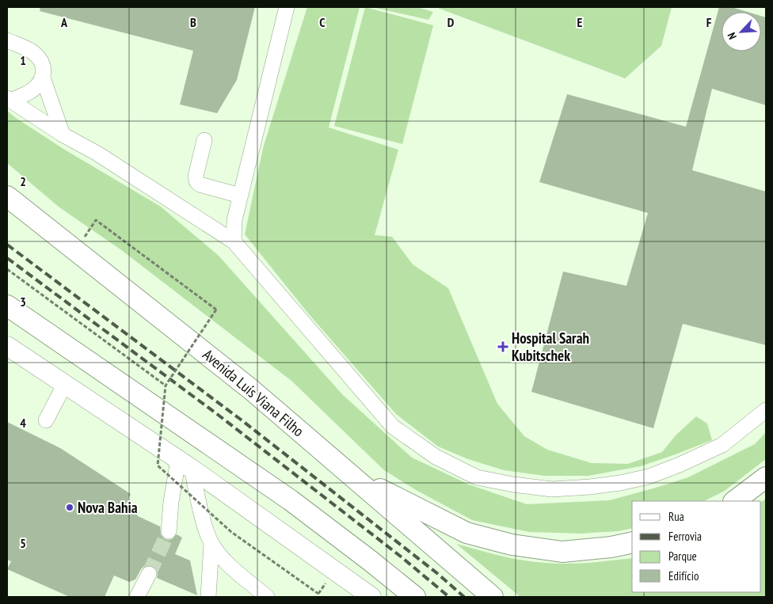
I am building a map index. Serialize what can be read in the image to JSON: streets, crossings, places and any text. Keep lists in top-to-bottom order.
{
  "streets": {
    "highway": ["Avenida Luís Viana Filho"]
  },
  "places": {
    "health": ["Hospital Sarah Kubitschek"],
    "other": ["Nova Bahia"]
  },
  "legend": [
    "Rua",
    "Ferrovia",
    "Parque",
    "Edifício"
  ],
  "north": "bottom left",
  "grid": {
    "columns": [
      "A",
      "B",
      "C",
      "D",
      "E",
      "F"
    ],
    "rows": [
      "1",
      "2",
      "3",
      "4",
      "5"
    ]
  }
}
